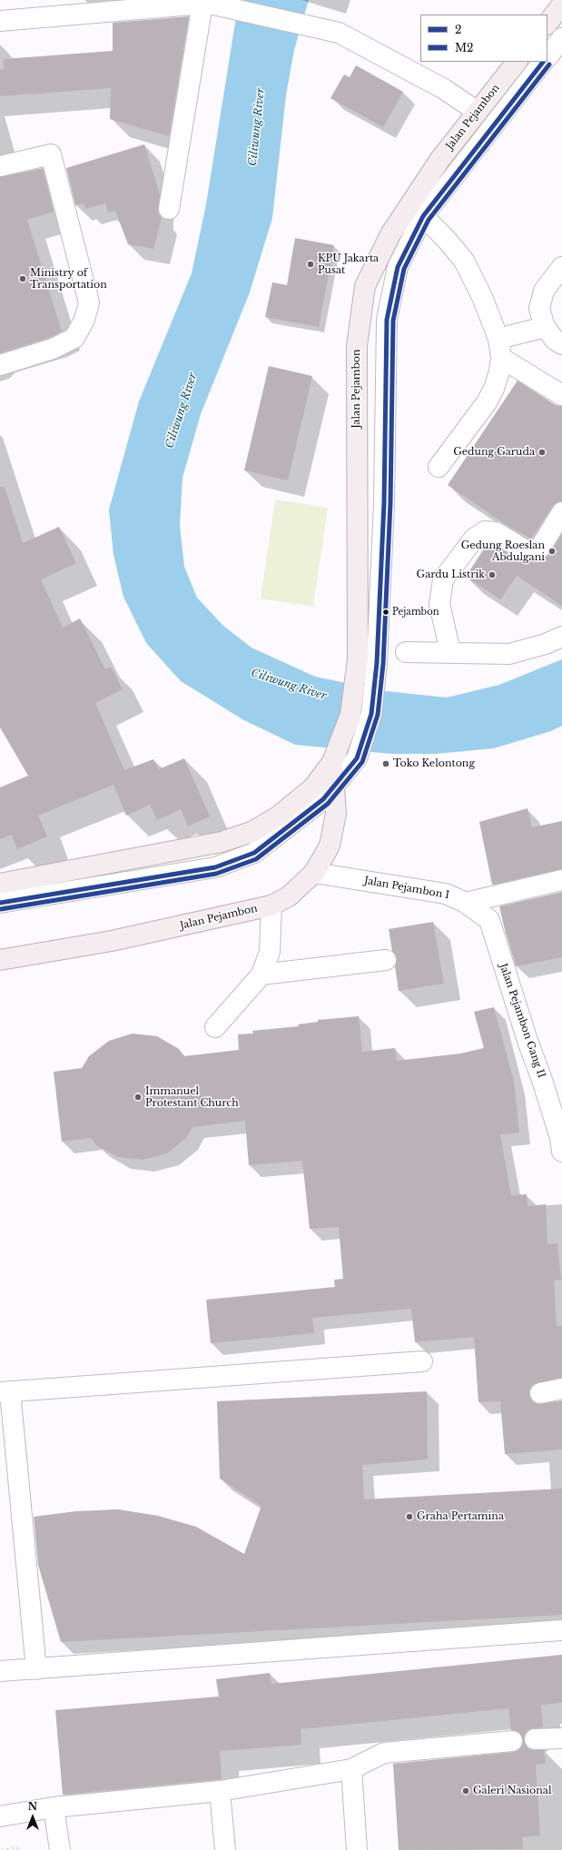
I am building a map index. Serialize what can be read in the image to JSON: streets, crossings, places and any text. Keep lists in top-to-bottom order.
{
  "streets": {
    "main road": ["Jalan Pejambon"],
    "street": ["Jalan Pejambon I", "Jalan Pejambon Gang II"]
  },
  "crossings": [
    ["Jalan Pejambon", "Jalan Pejambon I"],
    ["Jalan Pejambon I", "Jalan Pejambon Gang II"]
  ],
  "water": ["Ciliwung River"],
  "places": [
    "KPU Jakarta Pusat",
    "Ministry of Transportation",
    "Gedung Garuda",
    "Gedung Roeslan Abdulgani",
    "Gardu Listrik",
    "Pejambon",
    "Toko Kelontong",
    "Immanuel Protestant Church",
    "Graha Pertamina",
    "Galeri Nasional"
  ],
  "lines": ["transit line 2", "transit line M2"],
  "legend": ["2", "M2"],
  "north": "top"
}
